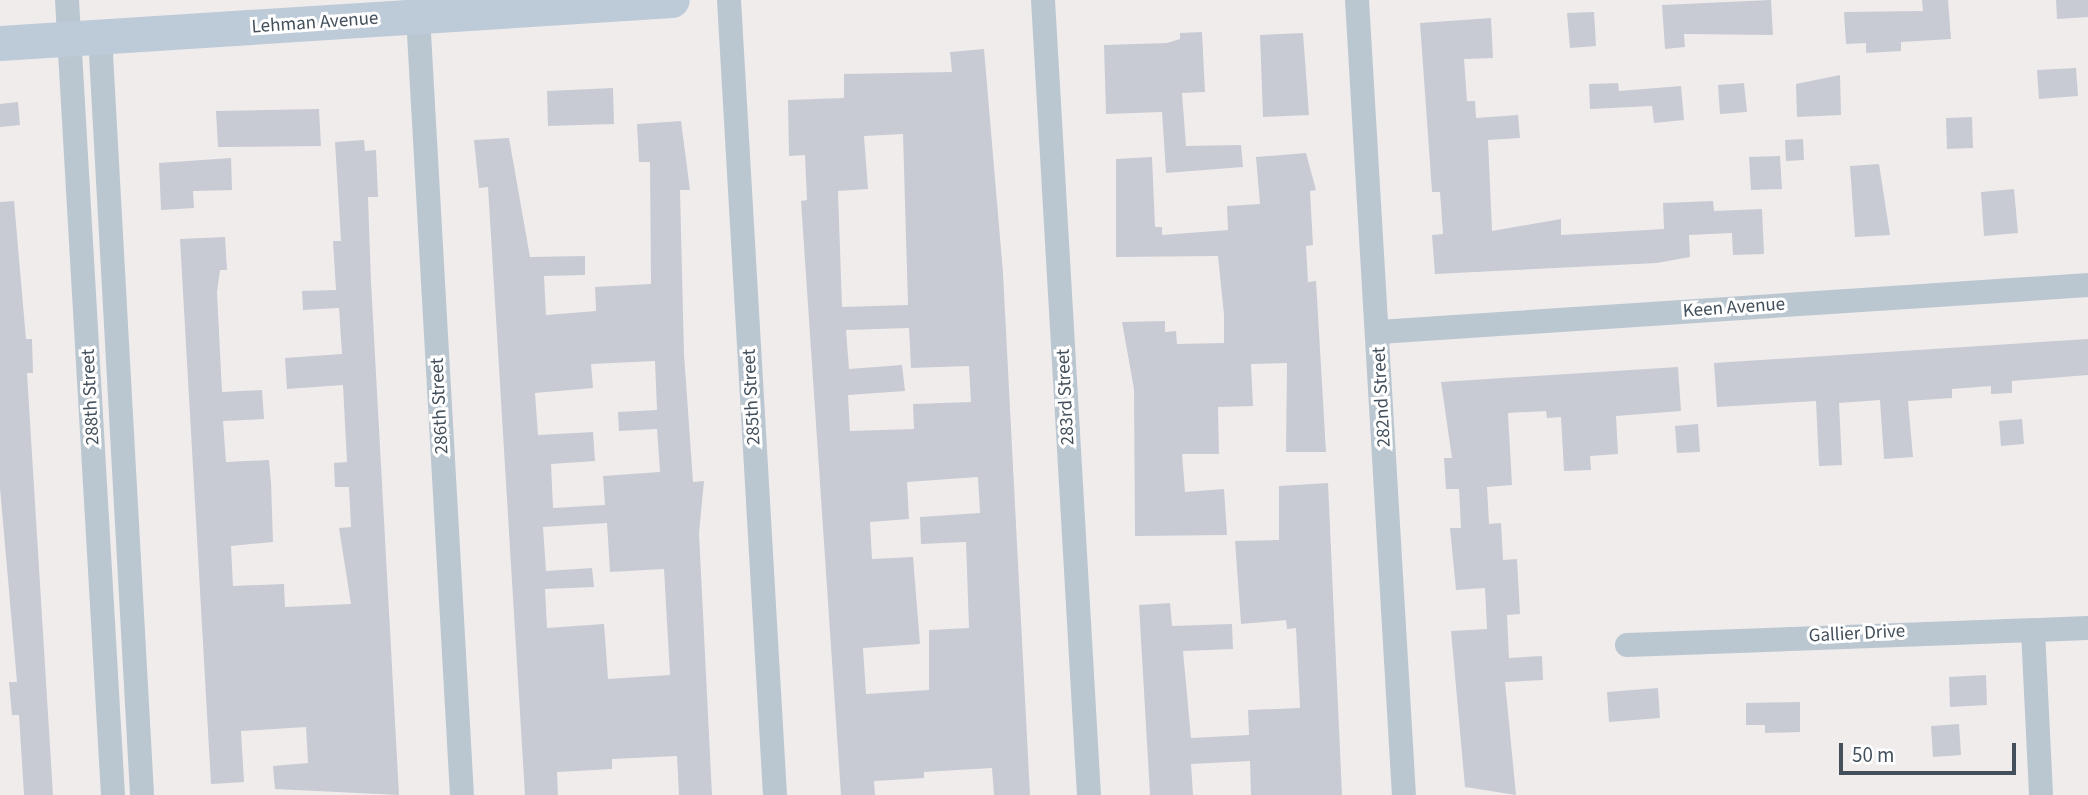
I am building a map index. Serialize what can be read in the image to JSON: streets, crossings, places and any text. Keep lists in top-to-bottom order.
{
  "streets": {
    "street": [
      "Lehman Avenue",
      "Keen Avenue",
      "288th Street",
      "285th Street",
      "283rd Street",
      "282nd Street",
      "286th Street",
      "Gallier Drive"
    ]
  },
  "crossings": [
    ["Lehman Avenue", "288th Street"],
    ["Lehman Avenue", "286th Street"],
    ["Keen Avenue", "282nd Street"]
  ],
  "scale_bar": "50 m"
}
